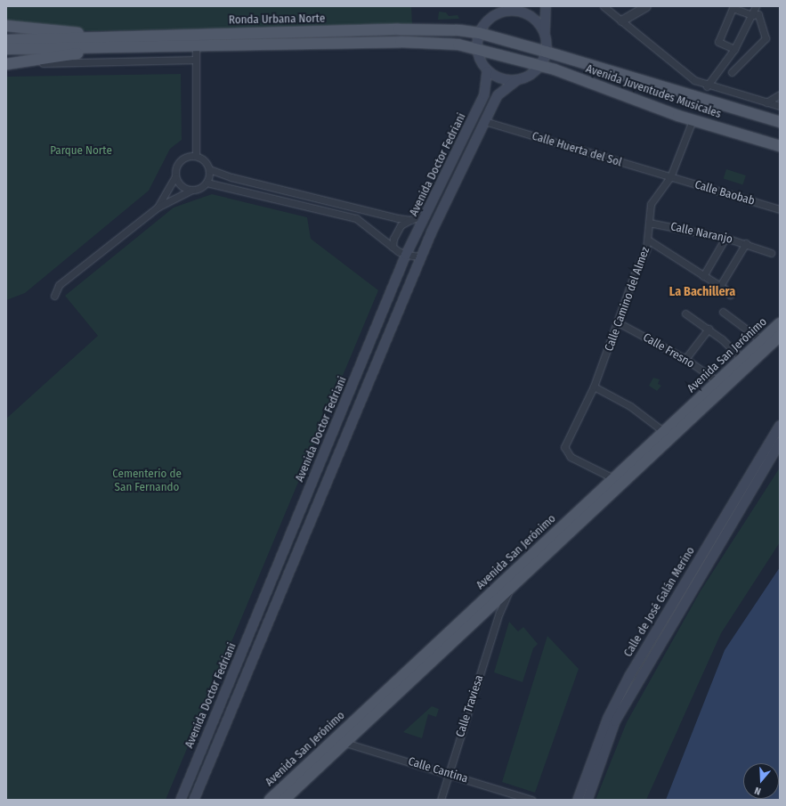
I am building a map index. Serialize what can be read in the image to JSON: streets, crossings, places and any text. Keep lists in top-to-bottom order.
{
  "streets": {
    "main road": [
      "Ronda Urbana Norte",
      "Avenida Juventudes Musicales",
      "Avenida Doctor Fedriani",
      "Avenida San Jerónimo",
      "Calle de José Galán Merino"
    ],
    "street": [
      "Calle Huerta del Sol",
      "Calle Baobab",
      "Calle Naranjo",
      "Calle Camino del Almez",
      "Calle Fresno",
      "Calle Traviesa",
      "Calle Cantina"
    ]
  },
  "crossings": [
    ["Ronda Urbana Norte", "Avenida Juventudes Musicales"],
    ["Ronda Urbana Norte", "Avenida Doctor Fedriani"],
    ["Avenida Juventudes Musicales", "Avenida Doctor Fedriani"],
    ["Avenida Juventudes Musicales", "Calle Camino del Almez"],
    ["Calle Huerta del Sol", "Avenida Doctor Fedriani"],
    ["Calle Huerta del Sol", "Calle Baobab"],
    ["Calle Huerta del Sol", "Calle Camino del Almez"],
    ["Calle Baobab", "Calle Camino del Almez"],
    ["Calle Naranjo", "Calle Camino del Almez"],
    ["Calle Camino del Almez", "Calle Fresno"],
    ["Calle Camino del Almez", "Avenida San Jerónimo"],
    ["Calle Fresno", "Avenida San Jerónimo"],
    ["Avenida San Jerónimo", "Calle Traviesa"],
    ["Avenida San Jerónimo", "Calle Cantina"],
    ["Calle Traviesa", "Calle Cantina"]
  ],
  "districts": ["La Bachillera"],
  "parks": ["Parque Norte", "Cementerio de San Fernando"],
  "north": "bottom"
}
